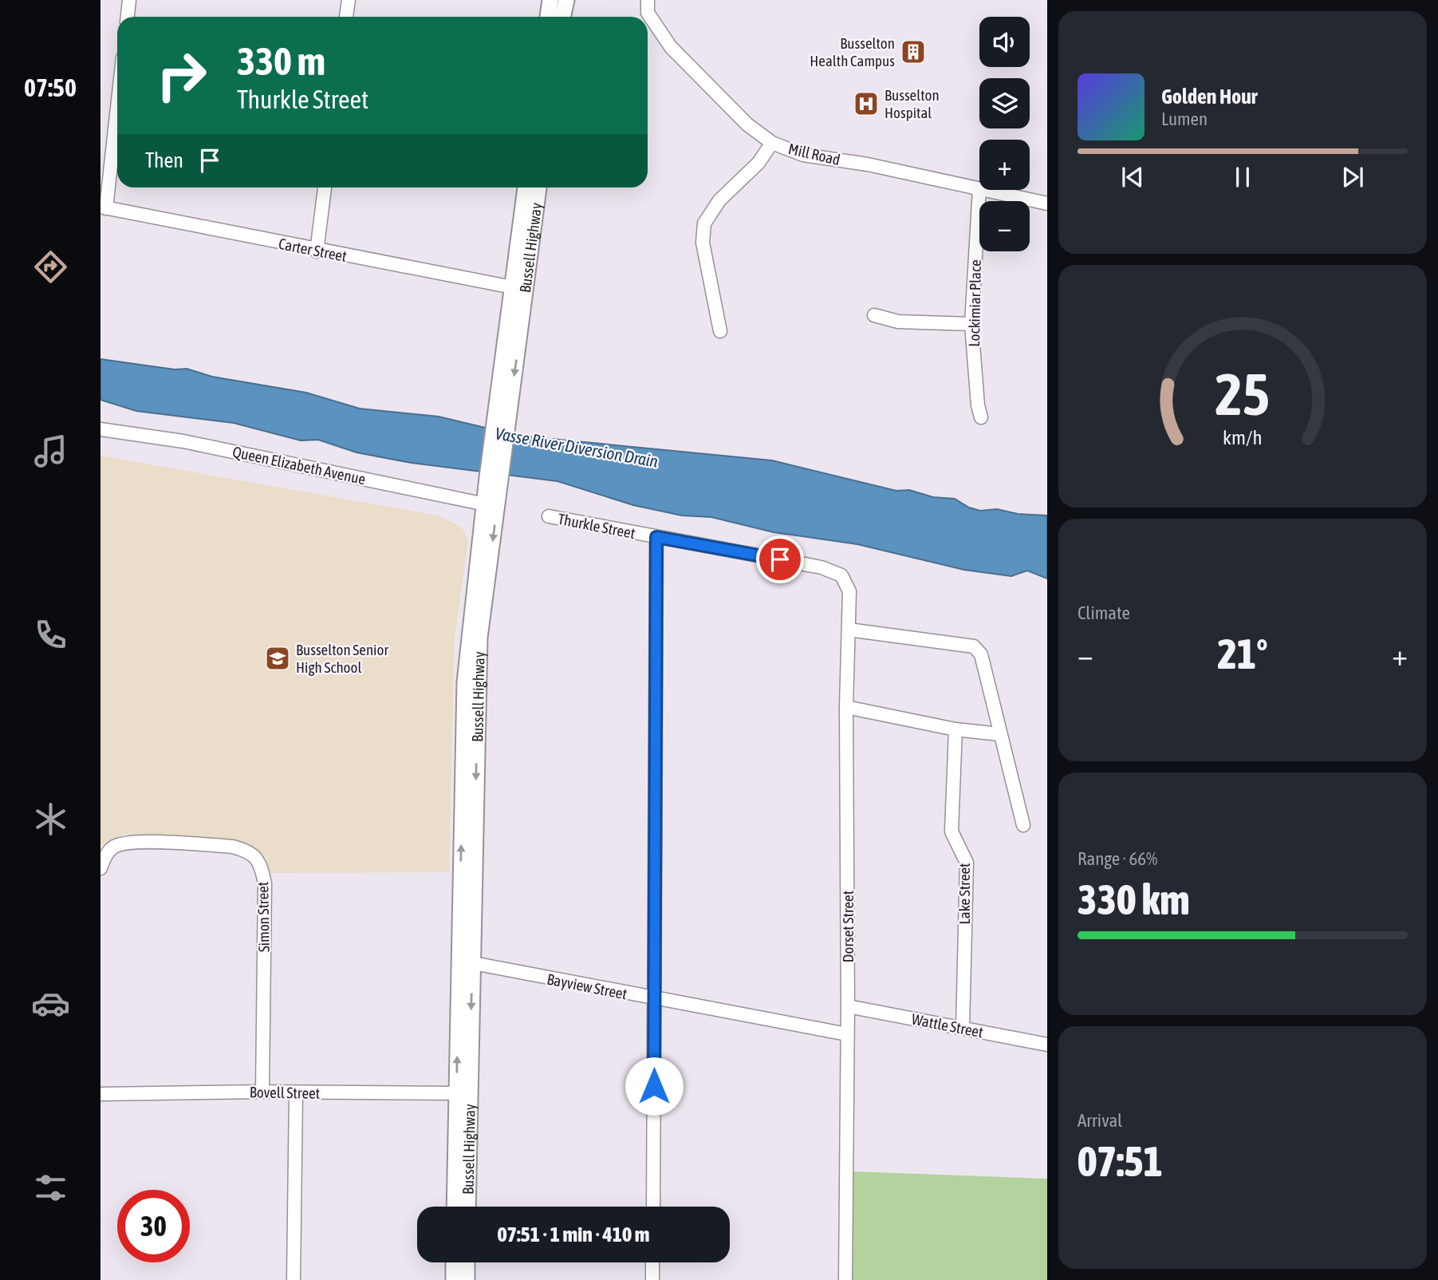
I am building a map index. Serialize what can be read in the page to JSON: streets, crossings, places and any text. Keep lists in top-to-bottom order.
{
  "streets": {
    "main road": ["Bussell Highway"],
    "street": [
      "Mill Road",
      "Carter Street",
      "Lockimiar Place",
      "Queen Elizabeth Avenue",
      "Thurkle Street",
      "Lake Street",
      "Simon Street",
      "Dorset Street",
      "Bayview Street",
      "Wattle Street",
      "Bovell Street"
    ]
  },
  "crossings": [
    ["Mill Road", "Lockimiar Place"],
    ["Bussell Highway", "Carter Street"],
    ["Bussell Highway", "Queen Elizabeth Avenue"],
    ["Bussell Highway", "Bayview Street"],
    ["Bussell Highway", "Bovell Street"],
    ["Thurkle Street", "Dorset Street"],
    ["Lake Street", "Wattle Street"],
    ["Simon Street", "Bovell Street"],
    ["Dorset Street", "Bayview Street"],
    ["Dorset Street", "Wattle Street"]
  ],
  "water": ["Vasse River Diversion Drain"],
  "places": {
    "building": ["Busselton Health Campus"],
    "hospital": ["Busselton Hospital"],
    "school or university": ["Busselton Senior High School"]
  },
  "page": {
    "tabs": "07:50",
    "map_buttons": ["+", "−"],
    "turn": ["330 m", "Thurkle Street"],
    "song": ["Golden Hour", "Lumen"],
    "then": "Then",
    "tile": [
      "Climate",
      ["Range · 66%", "330 km"],
      ["Arrival", "07:51"]
    ],
    "heat": ["−", "21°", "+"],
    "limit": "30",
    "trip": "07:51 · 1 min · 410 m",
    "gauge": ["25", "km/h"]
  }
}
